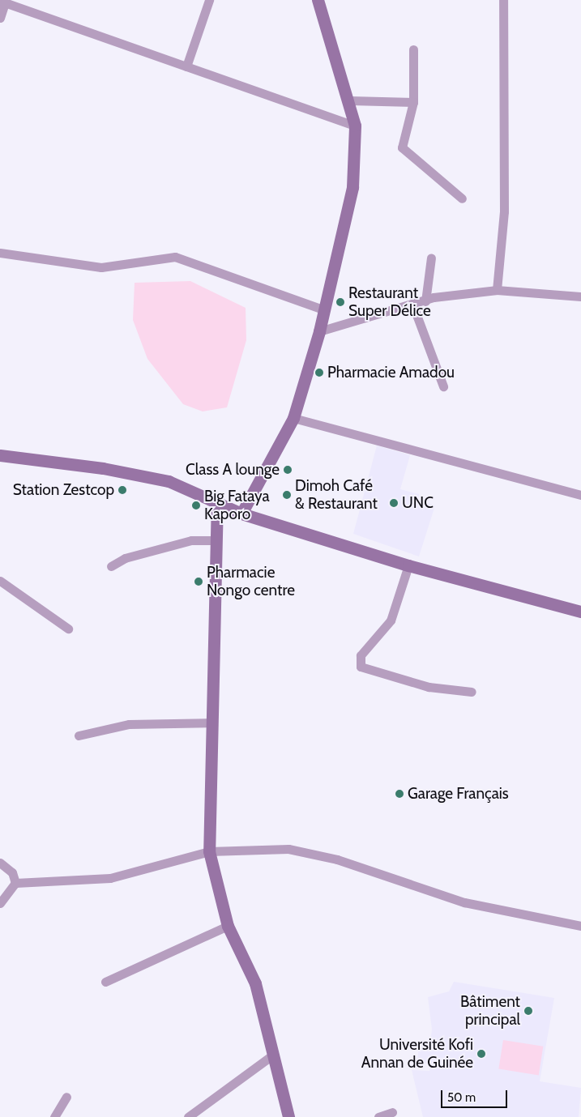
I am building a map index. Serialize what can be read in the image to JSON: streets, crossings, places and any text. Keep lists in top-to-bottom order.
{
  "places": [
    "Restaurant Super Délice",
    "Pharmacie Amadou",
    "Class A lounge",
    "Station Zestcop",
    "Dimoh Café & Restaurant",
    "UNC",
    "Big Fataya Kaporo",
    "Pharmacie Nongo centre",
    "Garage Français",
    "Bâtiment principal",
    "Université Kofi Annan de Guinée"
  ],
  "scale_bar": "50 m"
}
